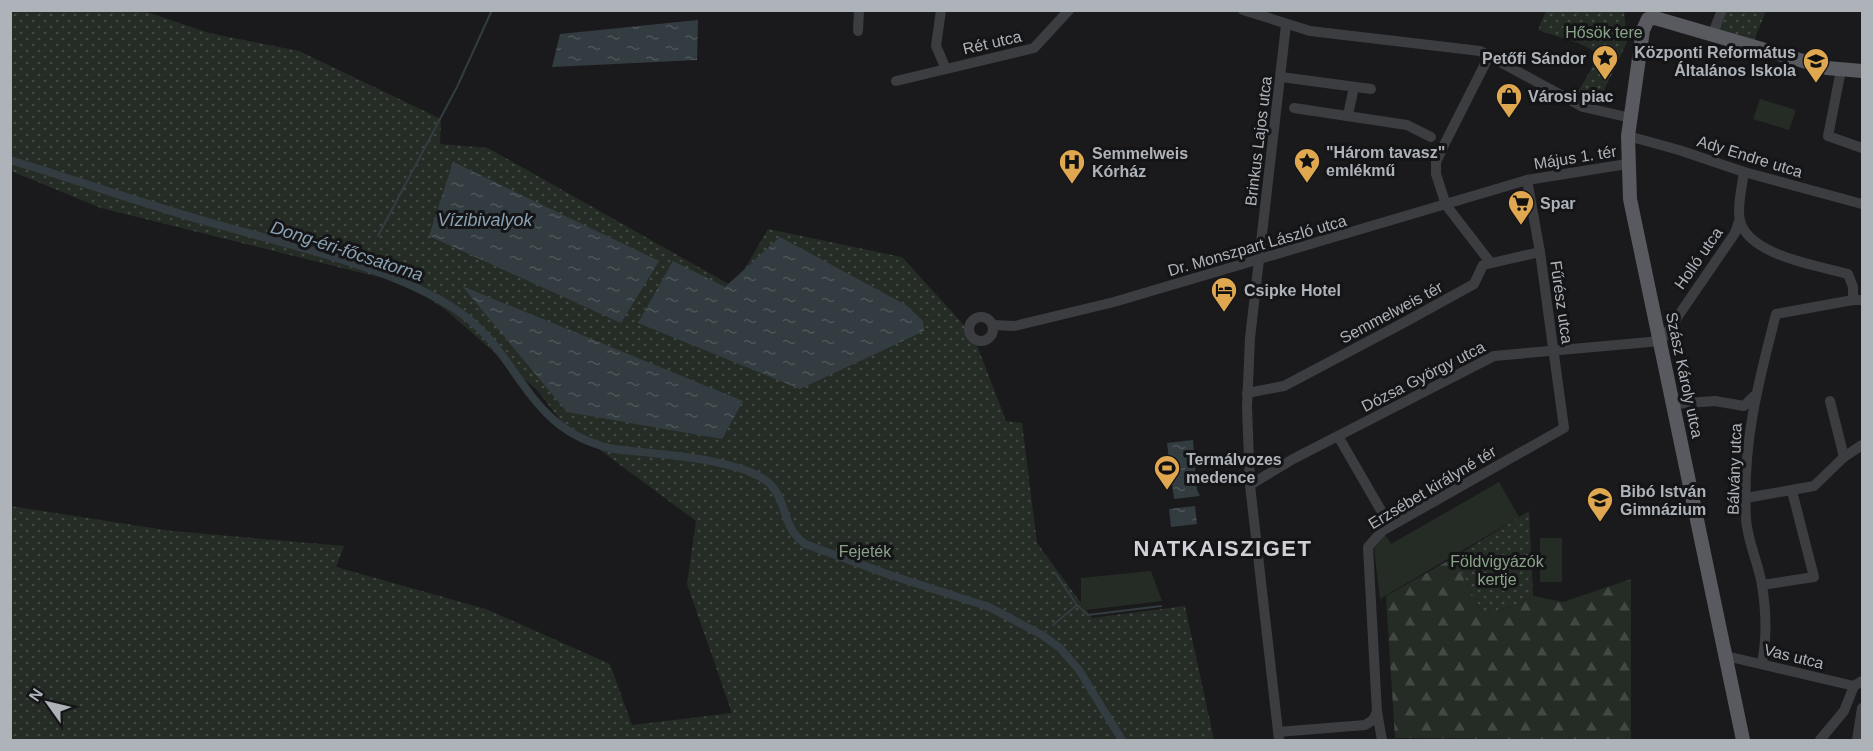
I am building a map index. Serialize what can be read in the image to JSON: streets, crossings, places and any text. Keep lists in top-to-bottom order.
{
  "streets": {
    "main road": ["Szász Károly utca"],
    "street": [
      "Rét utca",
      "Brinkus Lajos utca",
      "Ady Endre utca",
      "Május 1. tér",
      "Dr. Monszpart László utca",
      "Holló utca",
      "Fűrész utca",
      "Semmelweis tér",
      "Dózsa György utca",
      "Bálvány utca",
      "Erzsébet királyné tér",
      "Vas utca"
    ]
  },
  "crossings": [
    ["Brinkus Lajos utca", "Dr. Monszpart László utca"],
    ["Brinkus Lajos utca", "Semmelweis tér"],
    ["Brinkus Lajos utca", "Dózsa György utca"],
    ["Ady Endre utca", "Szász Károly utca"],
    ["Május 1. tér", "Dr. Monszpart László utca"],
    ["Május 1. tér", "Fűrész utca"],
    ["Május 1. tér", "Szász Károly utca"],
    ["Dr. Monszpart László utca", "Fűrész utca"],
    ["Holló utca", "Szász Károly utca"],
    ["Holló utca", "Dózsa György utca"],
    ["Fűrész utca", "Dózsa György utca"],
    ["Fűrész utca", "Erzsébet királyné tér"],
    ["Szász Károly utca", "Dózsa György utca"],
    ["Szász Károly utca", "Vas utca"],
    ["Bálvány utca", "Vas utca"]
  ],
  "districts": ["NATKAISZIGET"],
  "water": ["Vízibivalyok", "Dong-éri-főcsatorna"],
  "parks": ["Hősök tere", "Fejeték", "Földvigyázók kertje"],
  "places": {
    "place": ["Petőfi Sándor", "\"Három tavasz\" emlékmű"],
    "school or university": ["Központi Református Általános Iskola", "Bibó István Gimnázium"],
    "shop": ["Városi piac"],
    "hospital": ["Semmelweis Kórház"],
    "supermarket": ["Spar"],
    "hotel": ["Csipke Hotel"],
    "sports": ["Termálvozes medence"]
  },
  "north": "top left"
}
